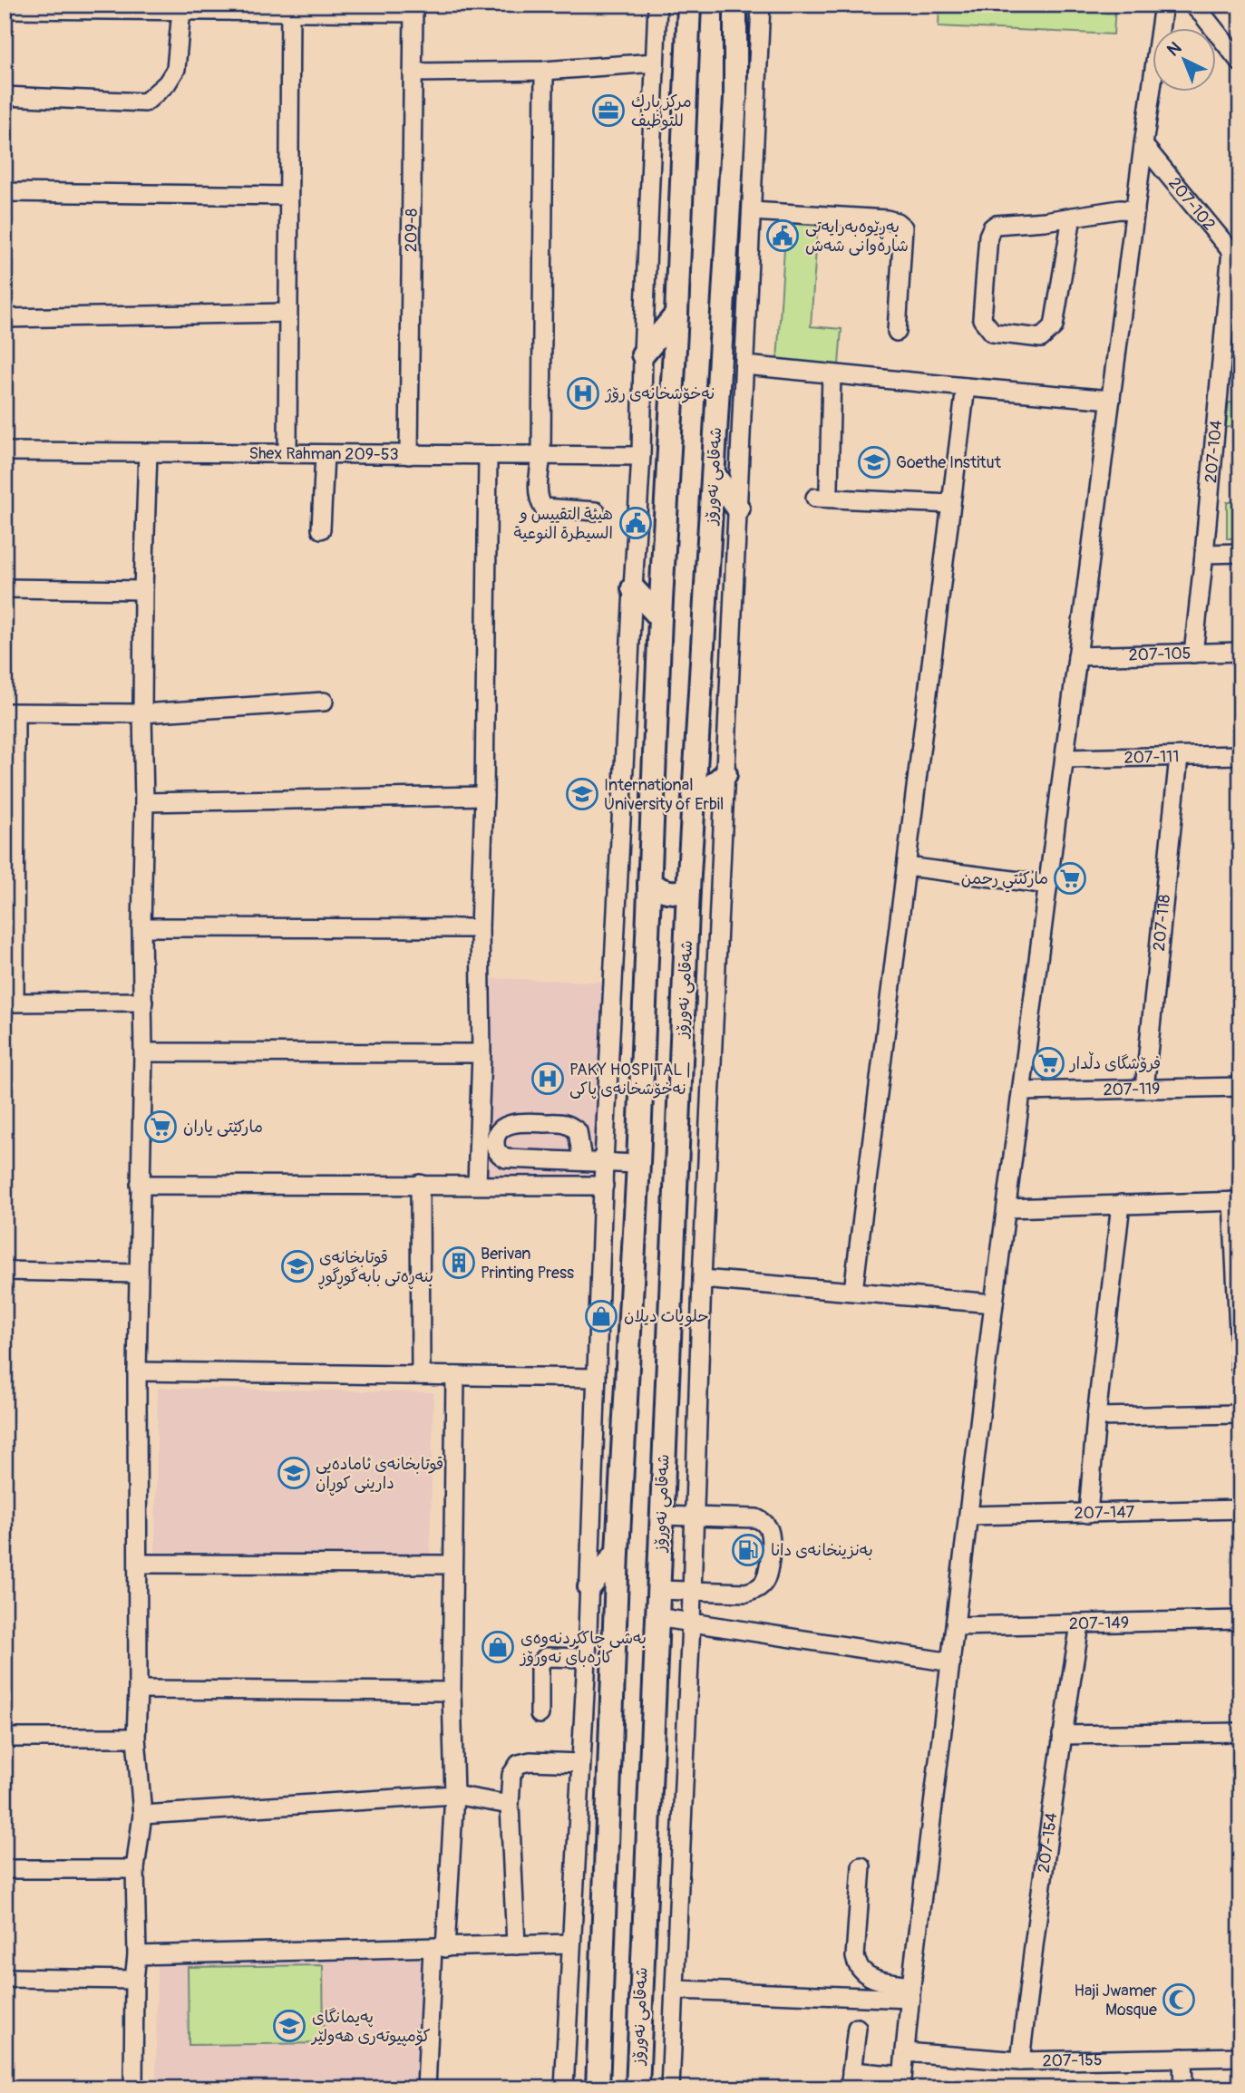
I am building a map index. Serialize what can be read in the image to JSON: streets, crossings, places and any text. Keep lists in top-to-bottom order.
{
  "streets": {
    "main road": ["شەقامی نەورۆز"],
    "street": [
      "207-102",
      "209-8",
      "207-104",
      "Shex Rahman 209-53",
      "207-105",
      "207-111",
      "207-118",
      "207-119",
      "207-147",
      "207-149",
      "207-154",
      "207-155"
    ]
  },
  "crossings": [
    ["207-102", "207-104"],
    ["209-8", "Shex Rahman 209-53"],
    ["207-104", "207-105"],
    ["207-111", "207-118"],
    ["207-118", "207-119"],
    ["207-149", "207-154"],
    ["207-154", "207-155"]
  ],
  "places": {
    "office": ["مركز بارك للتوظيف"],
    "public building": ["بەڕێوەبەرایەتی شارەوانی شەش", "هيئة التقييس و السيطرة النوعية"],
    "hospital": ["نەخۆشخانەی رۆژ", "PAKY HOSPITAL | نەخۆشخانەی پاکی"],
    "school or university": [
      "Goethe Institut",
      "International University of Erbil",
      "قوتابخانەی بنەڕەتی بابەگوڕگوڕ",
      "قوتابخانەی ئامادەیی دارینی کوڕان",
      "پەیمانگای کۆمپیوتەری هەولێر"
    ],
    "supermarket": ["ماركئتي رحمن", "فرۆشگای دڵدار", "مارکێتی یاران"],
    "building": ["Berivan Printing Press"],
    "shop": ["حلويات ديلان", "به‌شی چاككردنه‌وه‌ی كاره‌بای نه‌ورۆز"],
    "fuel station": ["بەنزینخانەی دانا"],
    "mosque": ["Haji Jwamer Mosque"]
  },
  "north": "top left"
}
